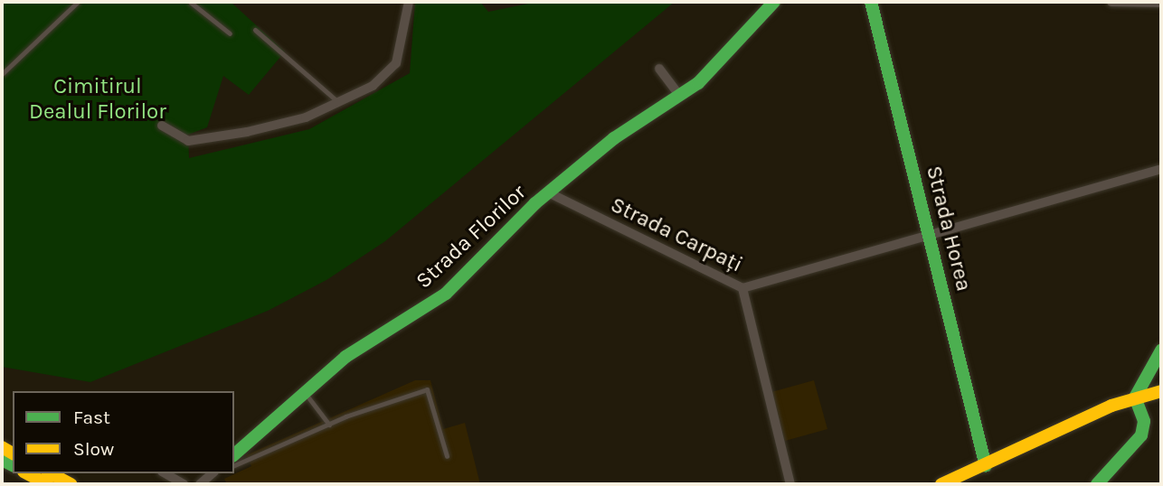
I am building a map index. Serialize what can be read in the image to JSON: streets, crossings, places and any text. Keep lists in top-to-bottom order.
{
  "streets": {
    "street": ["Strada Horea", "Strada Carpați", "Strada Florilor"]
  },
  "crossings": [
    ["Strada Carpați", "Strada Florilor"]
  ],
  "parks": ["Cimitirul Dealul Florilor"],
  "legend": ["Fast", "Slow"]
}
